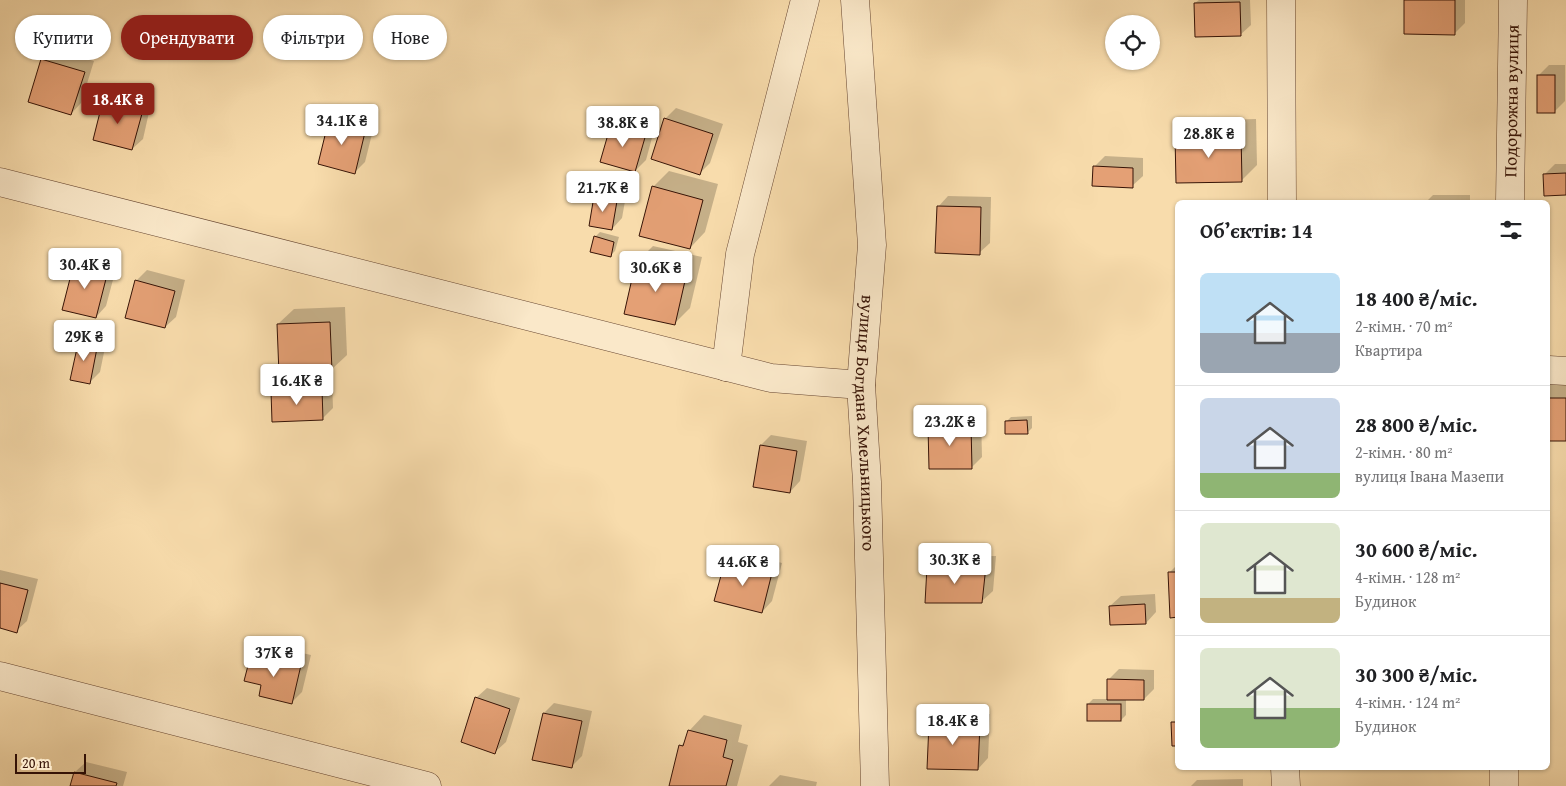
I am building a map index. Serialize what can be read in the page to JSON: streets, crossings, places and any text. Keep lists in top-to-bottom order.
{
  "streets": {
    "street": ["Подорожна вулиця", "вулиця Богдана Хмельницького"]
  },
  "scale_bar": "20 m",
  "page": {
    "chip": [
      "Купити",
      "Орендувати",
      "Фільтри",
      "Нове"
    ],
    "price": [
      "18.4K ₴",
      "34.1K ₴",
      "38.8K ₴",
      "28.8K ₴",
      "21.7K ₴",
      "30.4K ₴",
      "30.6K ₴",
      "29K ₴",
      "16.4K ₴",
      "23.2K ₴",
      "30.3K ₴",
      "44.6K ₴",
      "37K ₴",
      "18.4K ₴"
    ],
    "heading": "Об’єктів: 14",
    "list": [
      {
        "name": "18 400 ₴/міс.",
        "note": "2-кімн. · 70 m² · Квартира"
      },
      {
        "name": "28 800 ₴/міс.",
        "note": "2-кімн. · 80 m² · вулиця Івана Мазепи"
      },
      {
        "name": "30 600 ₴/міс.",
        "note": "4-кімн. · 128 m² · Будинок"
      },
      {
        "name": "30 300 ₴/міс.",
        "note": "4-кімн. · 124 m² · Будинок"
      }
    ],
    "scale": "20 m"
  }
}
